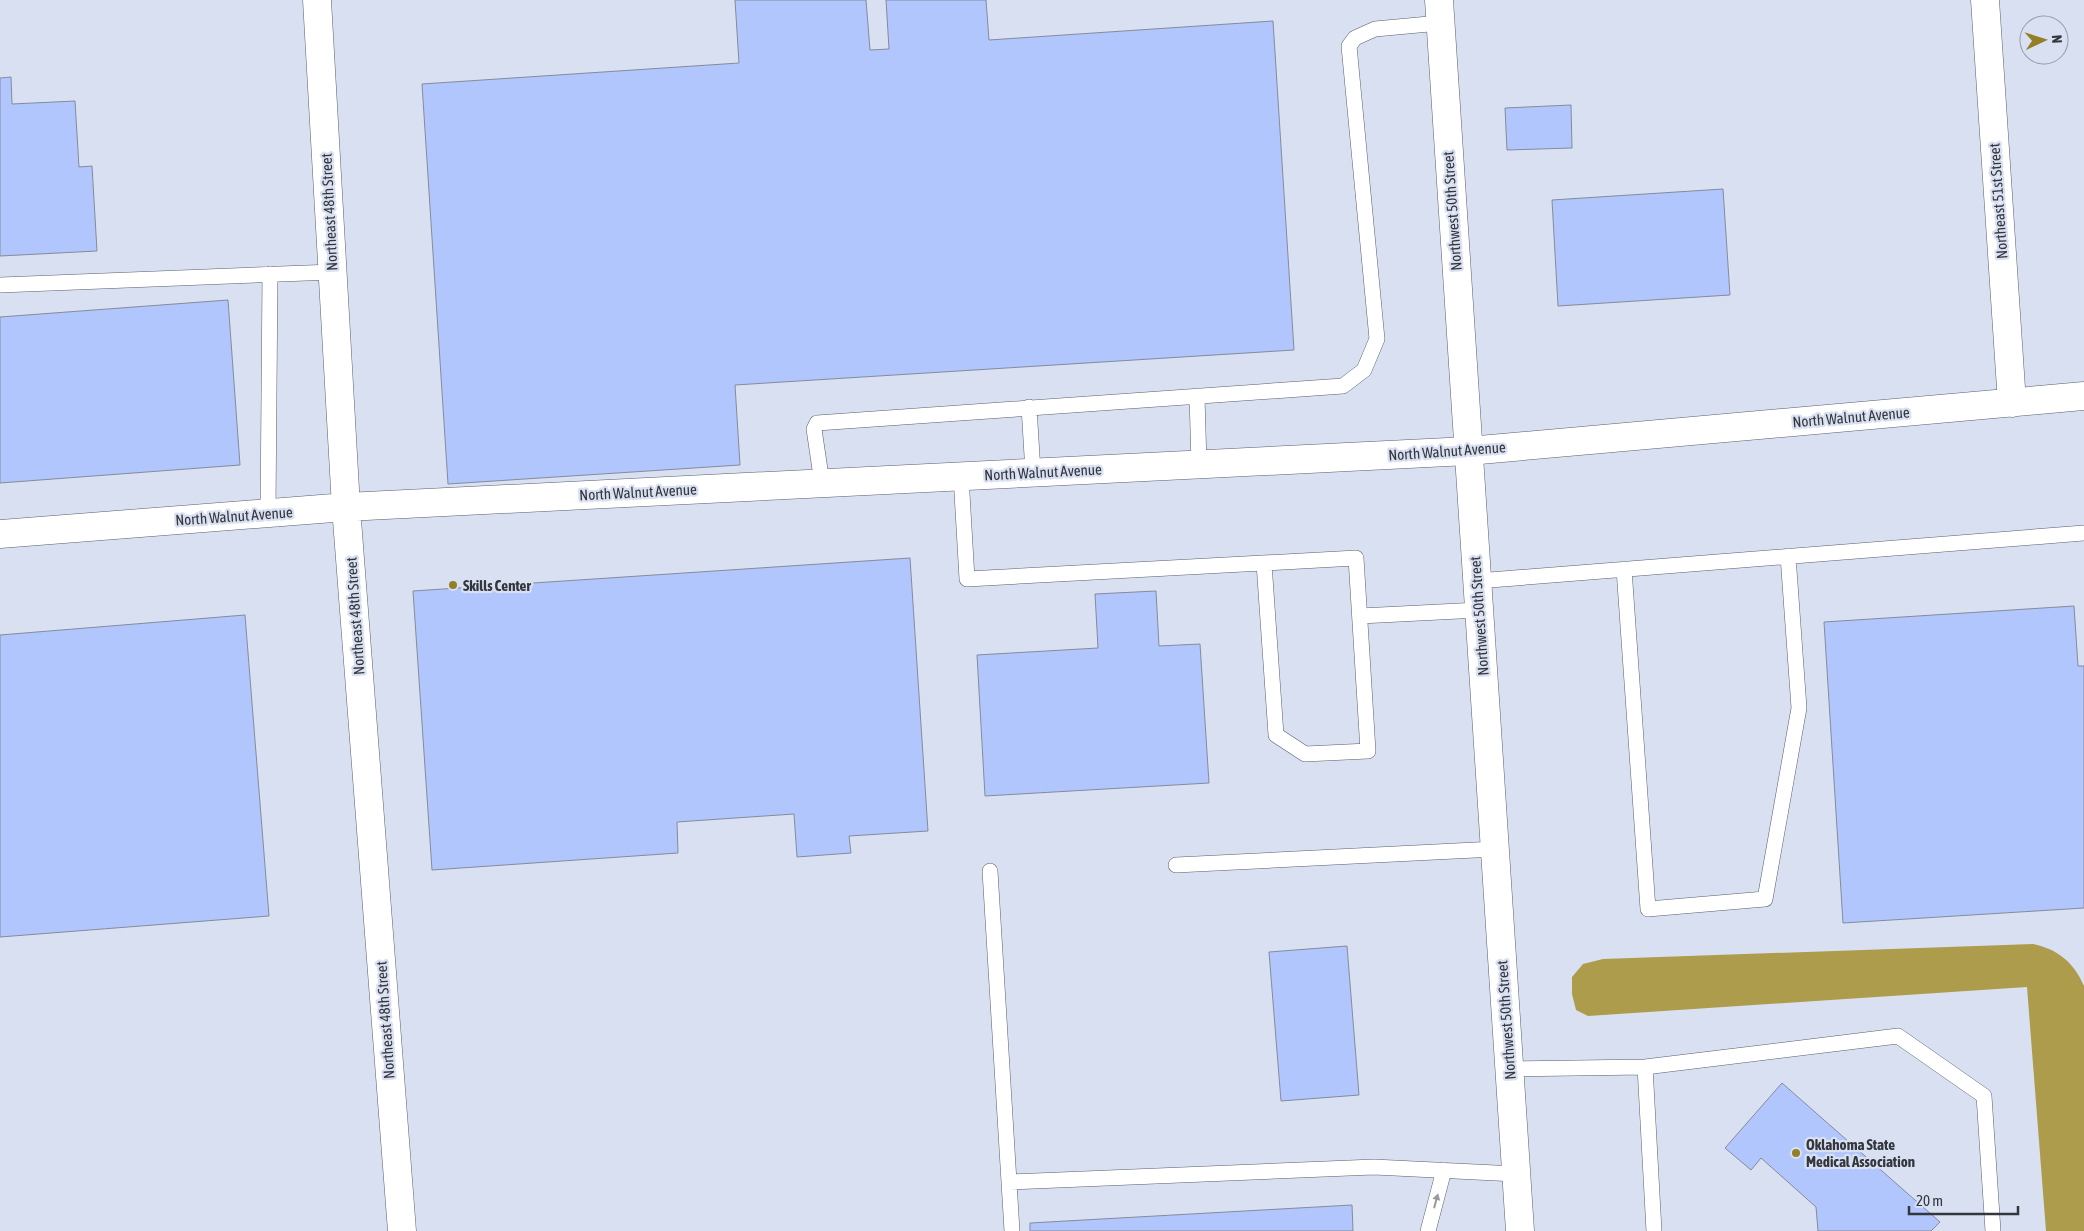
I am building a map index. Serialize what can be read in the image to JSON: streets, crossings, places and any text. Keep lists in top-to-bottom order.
{
  "streets": {
    "street": [
      "Northeast 51st Street",
      "Northwest 50th Street",
      "Northeast 48th Street",
      "North Walnut Avenue"
    ]
  },
  "crossings": [
    ["Northeast 51st Street", "North Walnut Avenue"],
    ["Northwest 50th Street", "North Walnut Avenue"],
    ["Northeast 48th Street", "North Walnut Avenue"]
  ],
  "places": ["Skills Center", "Oklahoma State Medical Association"],
  "scale_bar": "20 m",
  "north": "right"
}
